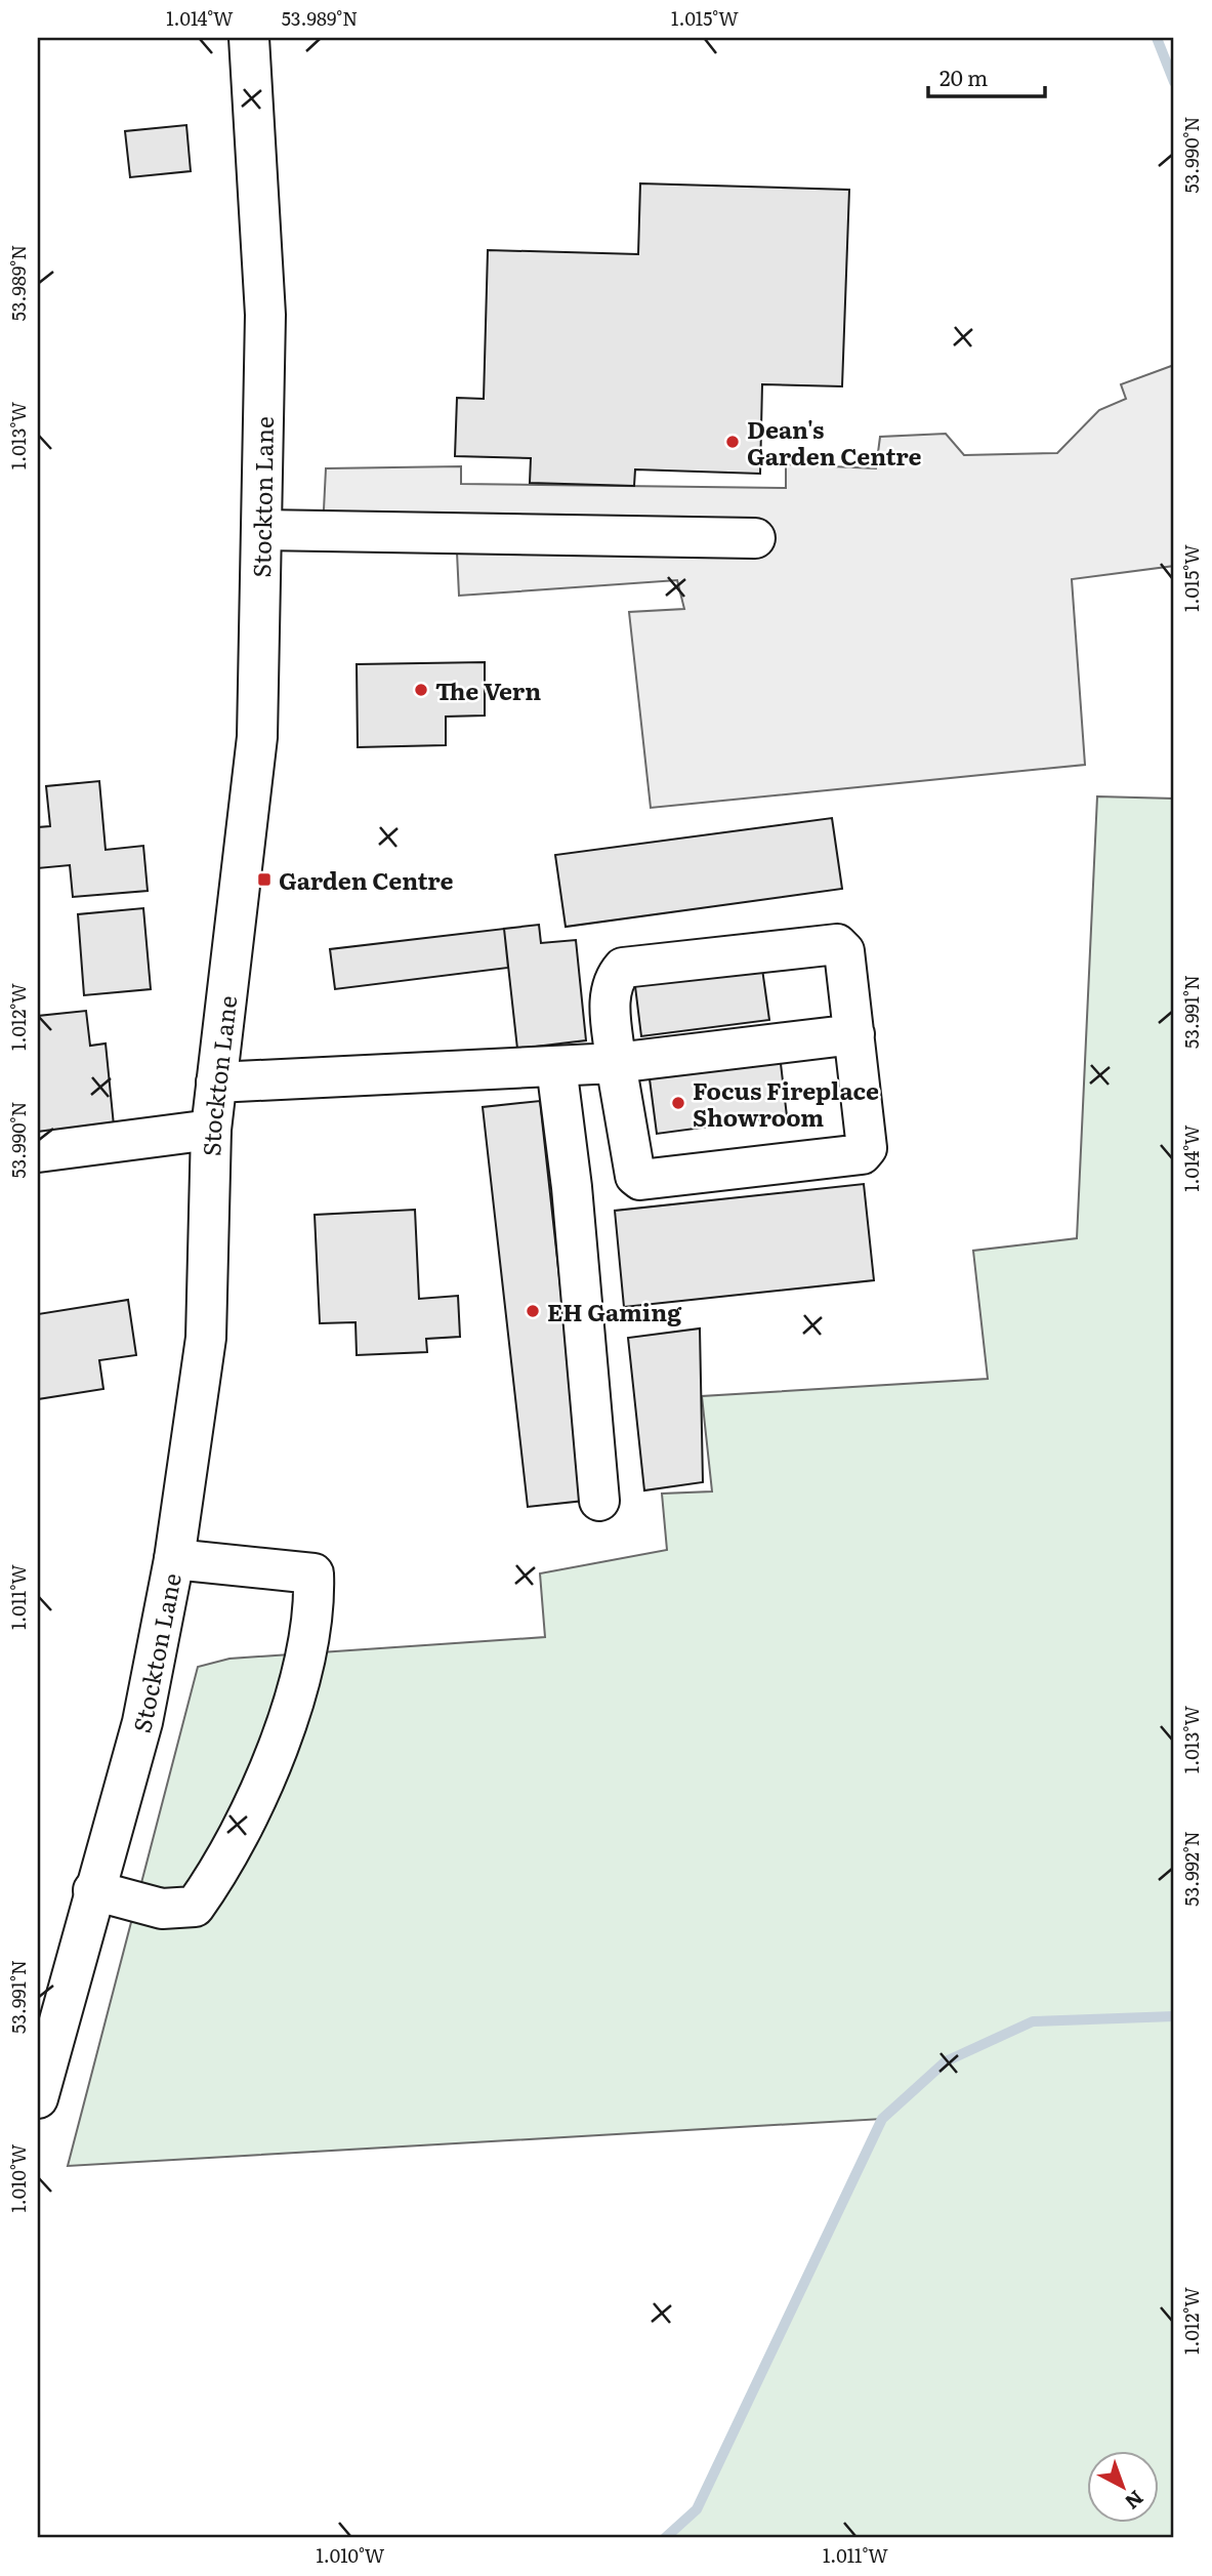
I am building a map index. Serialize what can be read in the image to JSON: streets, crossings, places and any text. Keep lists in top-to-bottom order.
{
  "streets": {
    "street": ["Stockton Lane"]
  },
  "places": {
    "other": [
      "Dean's Garden Centre",
      "The Vern",
      "Focus Fireplace Showroom",
      "EH Gaming"
    ],
    "transit": ["Garden Centre"]
  },
  "scale_bar": "20 m",
  "north": "bottom right",
  "coordinates": [
    "1.014°W",
    "53.989°N",
    "1.015°W",
    "53.990°N",
    "1.013°W",
    "53.991°N",
    "1.012°W",
    "1.011°W",
    "53.992°N",
    "1.010°W"
  ]
}
